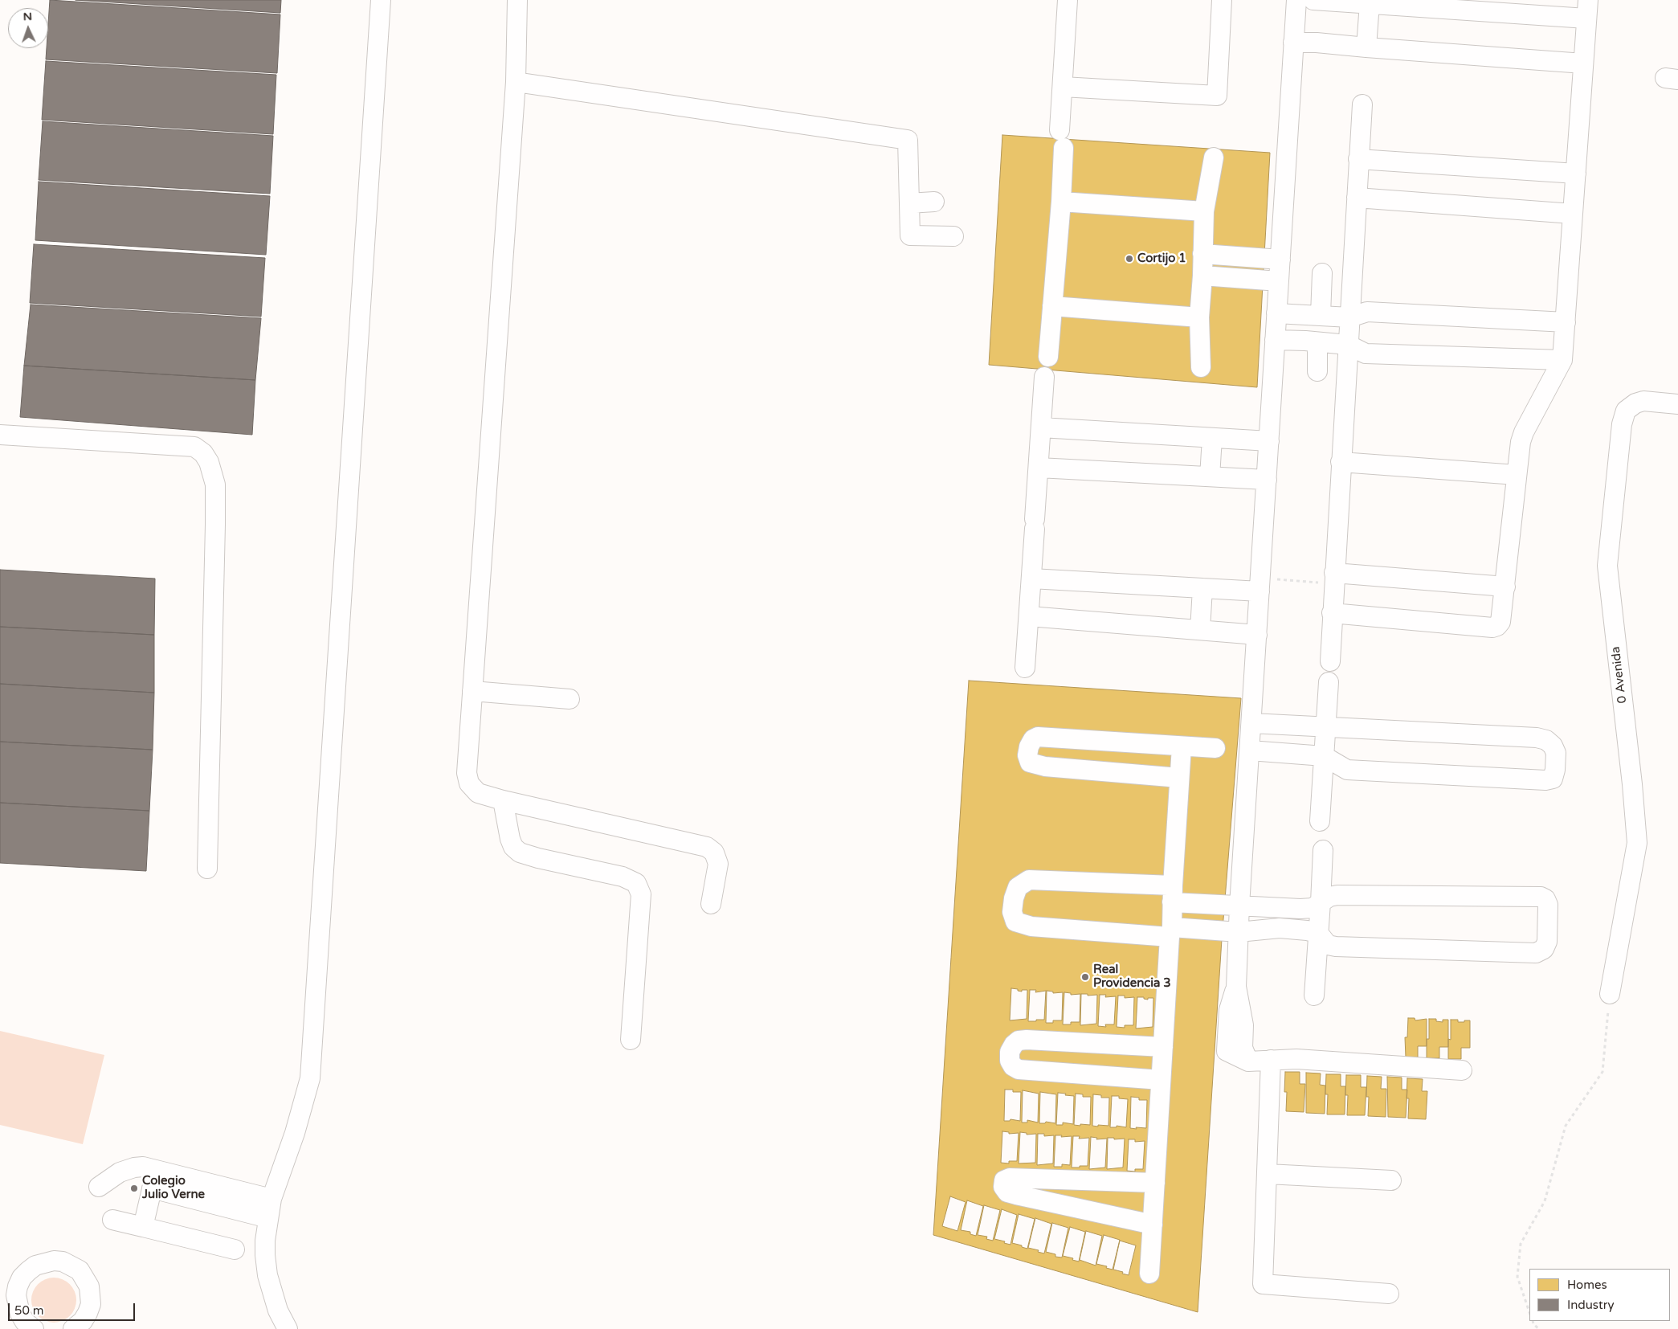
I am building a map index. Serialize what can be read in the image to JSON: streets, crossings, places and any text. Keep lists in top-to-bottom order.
{
  "streets": {
    "street": ["0 Avenida"]
  },
  "places": ["Cortijo 1", "Real Providencia 3", "Colegio Julio Verne"],
  "legend": ["Homes", "Industry"],
  "scale_bar": "50 m",
  "north": "top"
}
